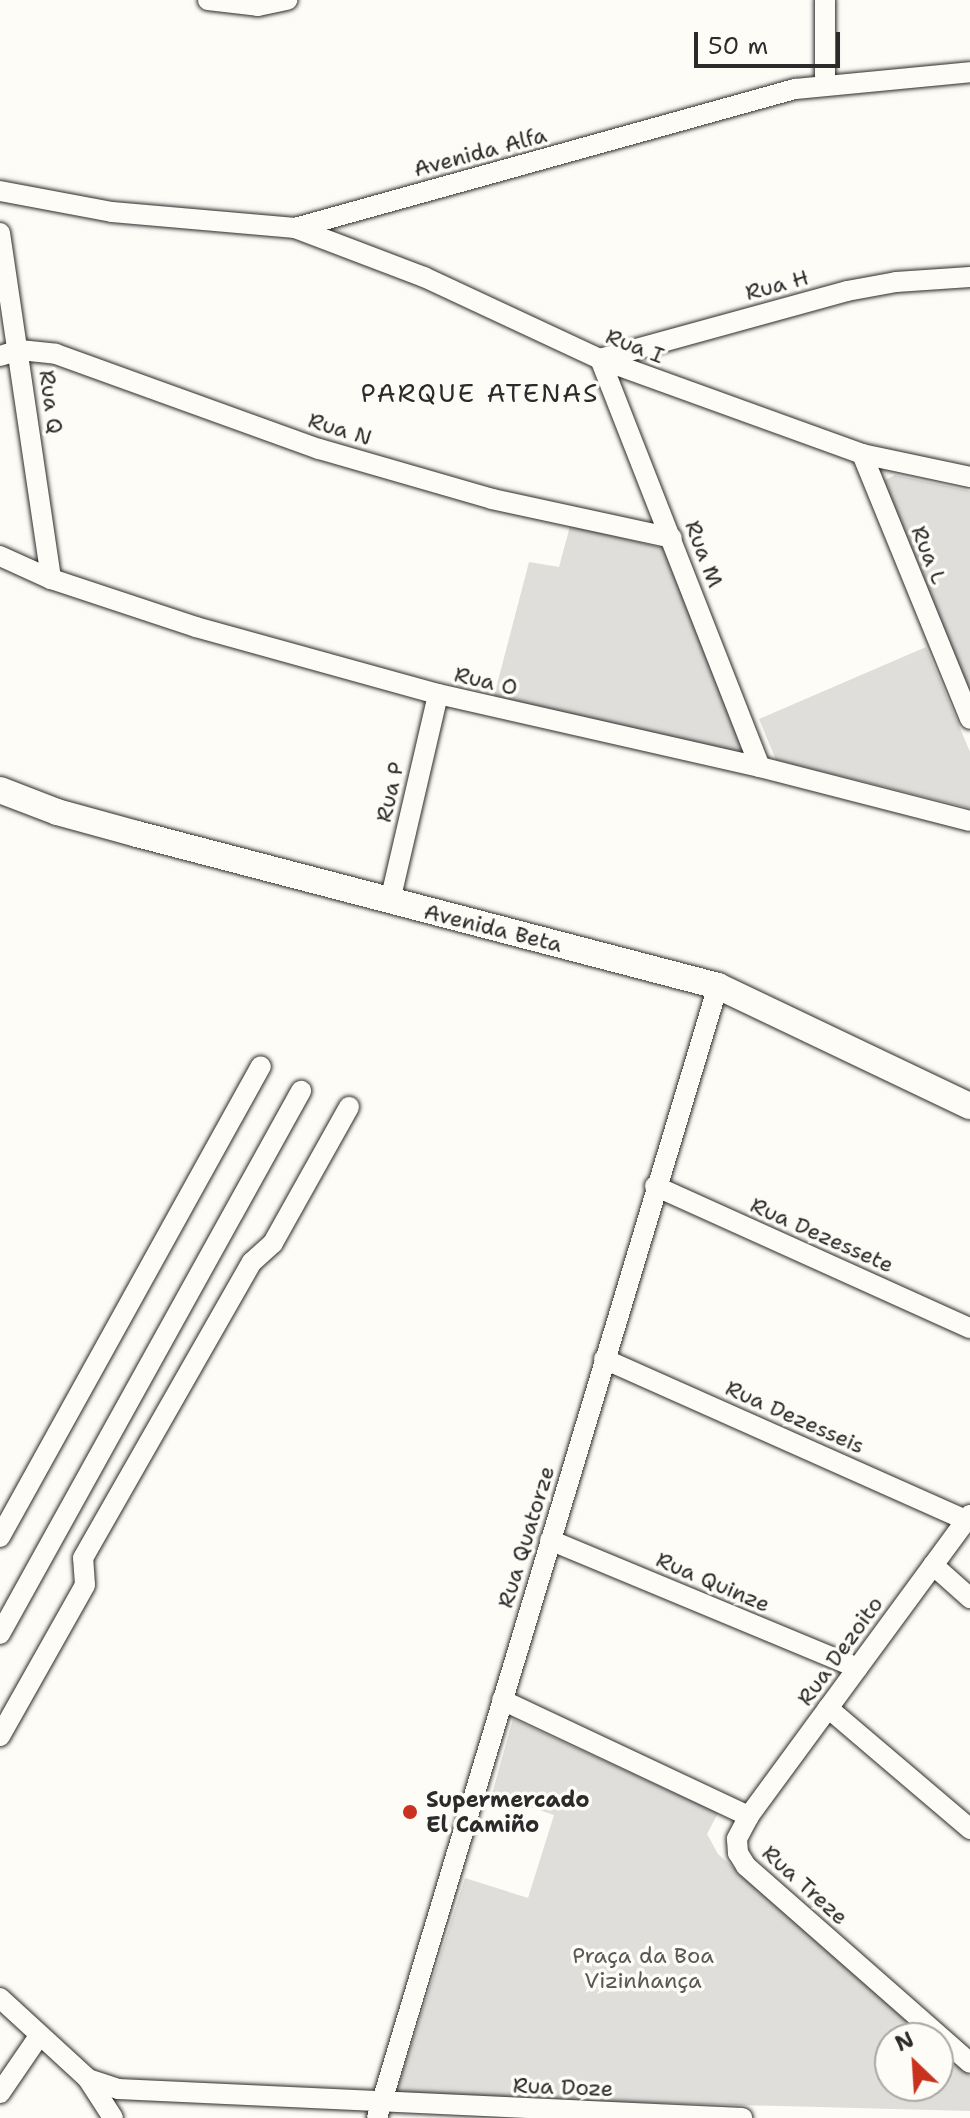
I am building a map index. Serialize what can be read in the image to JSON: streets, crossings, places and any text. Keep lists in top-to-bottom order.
{
  "streets": {
    "main road": ["Avenida Beta"],
    "street": [
      "Avenida Alfa",
      "Rua H",
      "Rua I",
      "Rua Q",
      "Rua N",
      "Rua M",
      "Rua L",
      "Rua O",
      "Rua P",
      "Rua Dezessete",
      "Rua Dezesseis",
      "Rua Quatorze",
      "Rua Quinze",
      "Rua Dezoito",
      "Rua Treze",
      "Rua Doze"
    ]
  },
  "crossings": [
    ["Avenida Alfa", "Rua I"],
    ["Rua H", "Rua I"],
    ["Rua H", "Rua M"],
    ["Rua I", "Rua M"],
    ["Rua I", "Rua L"],
    ["Rua Q", "Rua N"],
    ["Rua Q", "Rua O"],
    ["Rua N", "Rua M"],
    ["Rua M", "Rua O"],
    ["Rua O", "Rua P"],
    ["Rua P", "Avenida Beta"],
    ["Avenida Beta", "Rua Quatorze"],
    ["Rua Dezessete", "Rua Quatorze"],
    ["Rua Dezesseis", "Rua Quatorze"],
    ["Rua Dezesseis", "Rua Dezoito"],
    ["Rua Quatorze", "Rua Quinze"],
    ["Rua Quatorze", "Rua Doze"],
    ["Rua Quinze", "Rua Dezoito"],
    ["Rua Dezoito", "Rua Treze"]
  ],
  "districts": ["PARQUE ATENAS"],
  "parks": ["Praça da Boa Vizinhança"],
  "places": ["Supermercado El Camiño"],
  "scale_bar": "50 m",
  "north": "top left"
}
